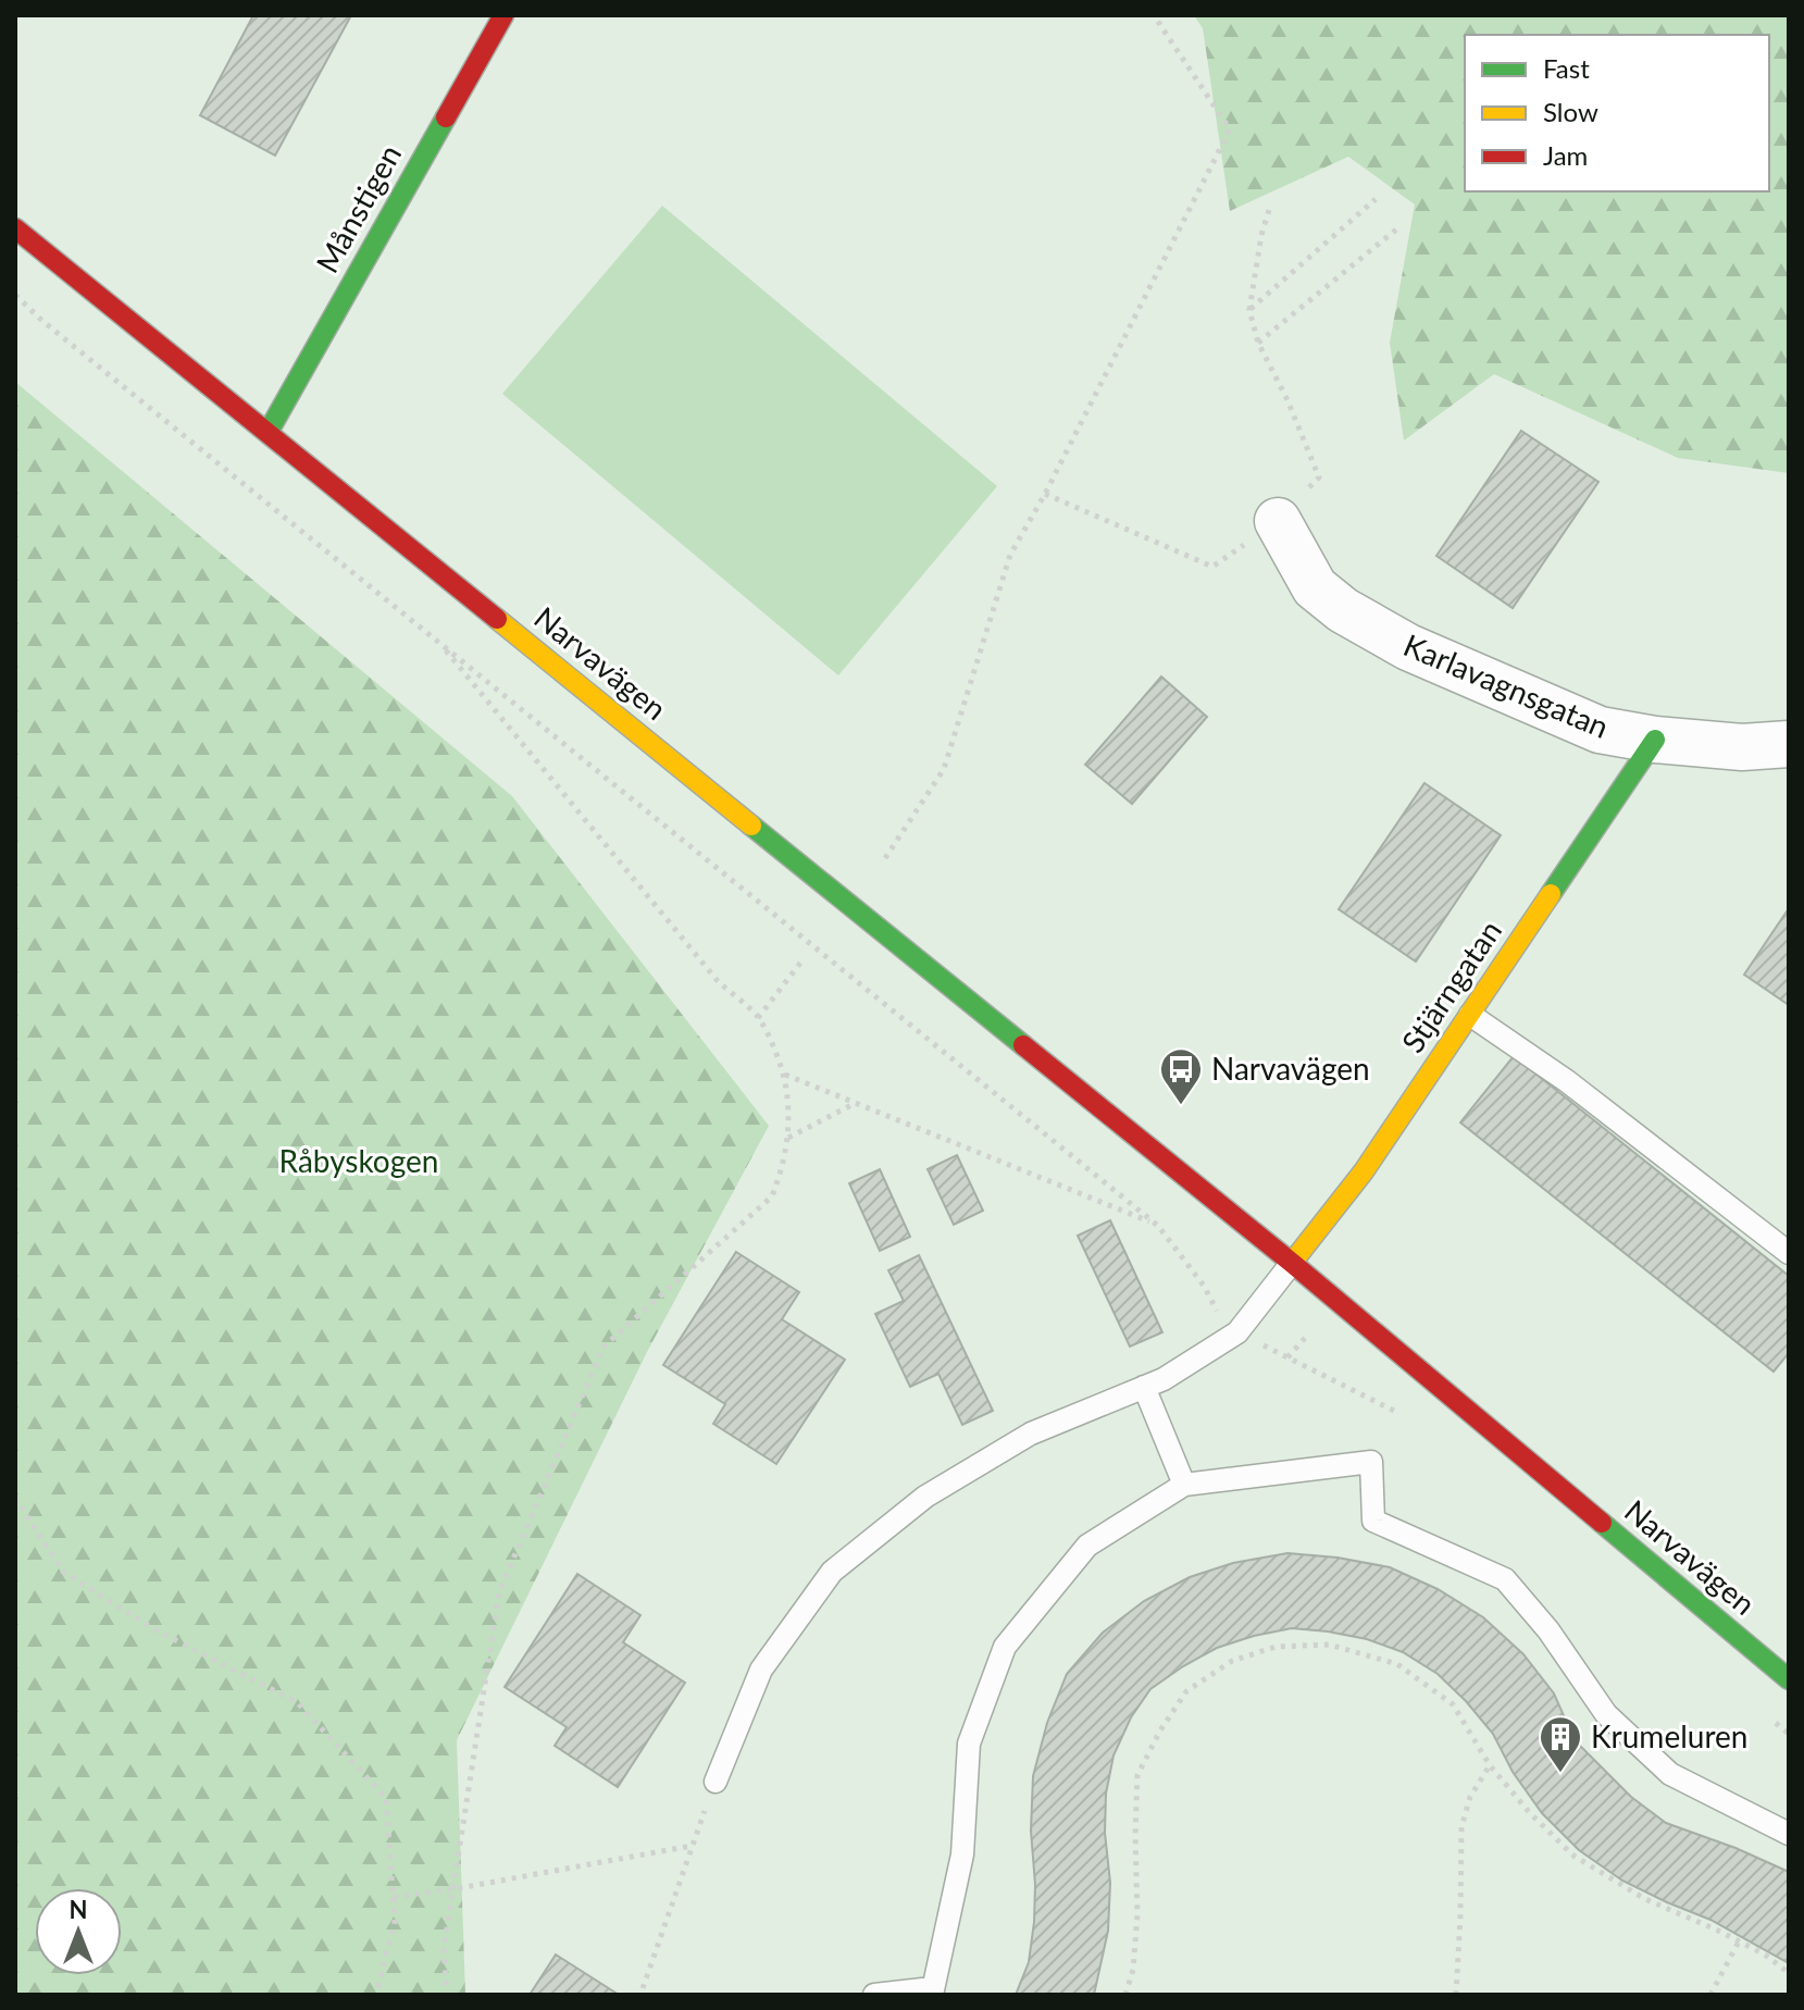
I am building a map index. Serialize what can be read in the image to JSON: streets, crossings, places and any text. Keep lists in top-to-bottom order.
{
  "streets": {
    "main road": ["Månstigen", "Narvavägen", "Stjärngatan"],
    "street": ["Karlavagnsgatan"]
  },
  "crossings": [
    ["Månstigen", "Narvavägen"],
    ["Narvavägen", "Stjärngatan"],
    ["Karlavagnsgatan", "Stjärngatan"]
  ],
  "parks": ["Råbyskogen"],
  "places": {
    "bus stop": ["Narvavägen"],
    "building": ["Krumeluren"]
  },
  "legend": ["Fast", "Slow", "Jam"],
  "north": "top"
}
